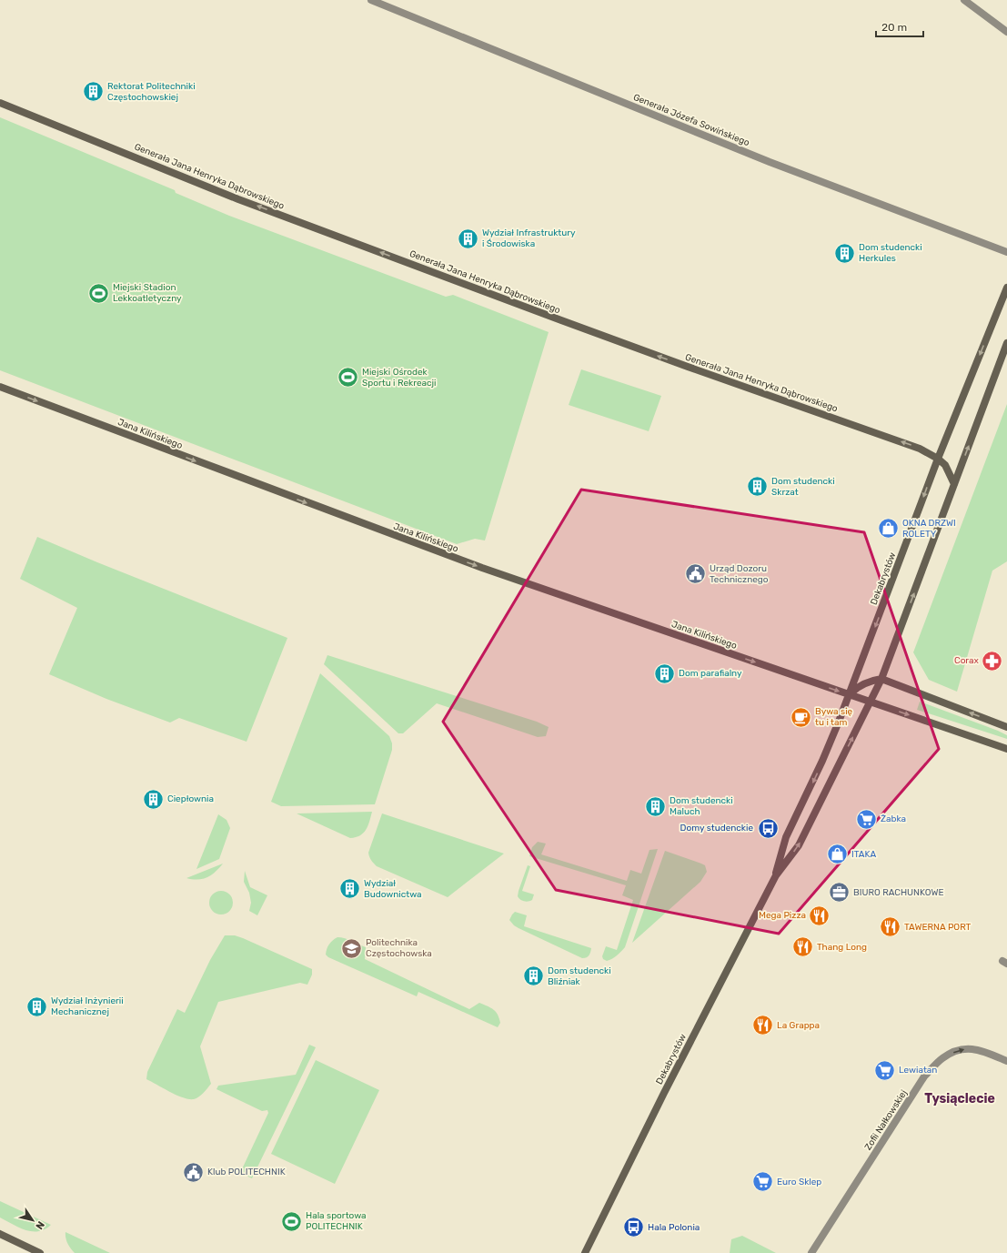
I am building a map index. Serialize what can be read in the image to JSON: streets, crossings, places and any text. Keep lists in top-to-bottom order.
{
  "streets": {
    "street": [
      "Generała Józefa Sowińskiego",
      "Generała Jana Henryka Dąbrowskiego",
      "Jana Kilińskiego",
      "Dekabrystów",
      "Zofii Nałkowskiej"
    ]
  },
  "crossings": [
    ["Generała Jana Henryka Dąbrowskiego", "Dekabrystów"],
    ["Jana Kilińskiego", "Dekabrystów"]
  ],
  "one_way": ["Generała Jana Henryka Dąbrowskiego", "Jana Kilińskiego", "Zofii Nałkowskiej"],
  "districts": ["Tysiąclecie"],
  "places": {
    "building": [
      "Rektorat Politechniki Częstochowskiej",
      "Wydział Infrastruktury i Środowiska",
      "Dom studencki Herkules",
      "Dom studencki Skrzat",
      "Dom parafialny",
      "Ciepłownia",
      "Dom studencki Maluch",
      "Wydział Budownictwa",
      "Dom studencki Bliźniak",
      "Wydział Inżynierii Mechanicznej"
    ],
    "sports": ["Miejski Stadion Lekkoatletyczny", "Miejski Ośrodek Sportu i Rekreacji", "Hala sportowa POLITECHNIK"],
    "shop": ["OKNA DRZWI ROLETY", "ITAKA"],
    "public building": ["Urząd Dozoru Technicznego", "Klub POLITECHNIK"],
    "pharmacy": ["Corax"],
    "cafe": ["Bywa się tu i tam"],
    "supermarket": ["Żabka", "Lewiatan", "Euro Sklep"],
    "bus stop": ["Domy studenckie", "Hala Polonia"],
    "office": ["BIURO RACHUNKOWE"],
    "restaurant": [
      "Mega Pizza",
      "TAWERNA PORT",
      "Thang Long",
      "La Grappa"
    ],
    "school or university": ["Politechnika Częstochowska"]
  },
  "scale_bar": "20 m",
  "north": "bottom right"
}
